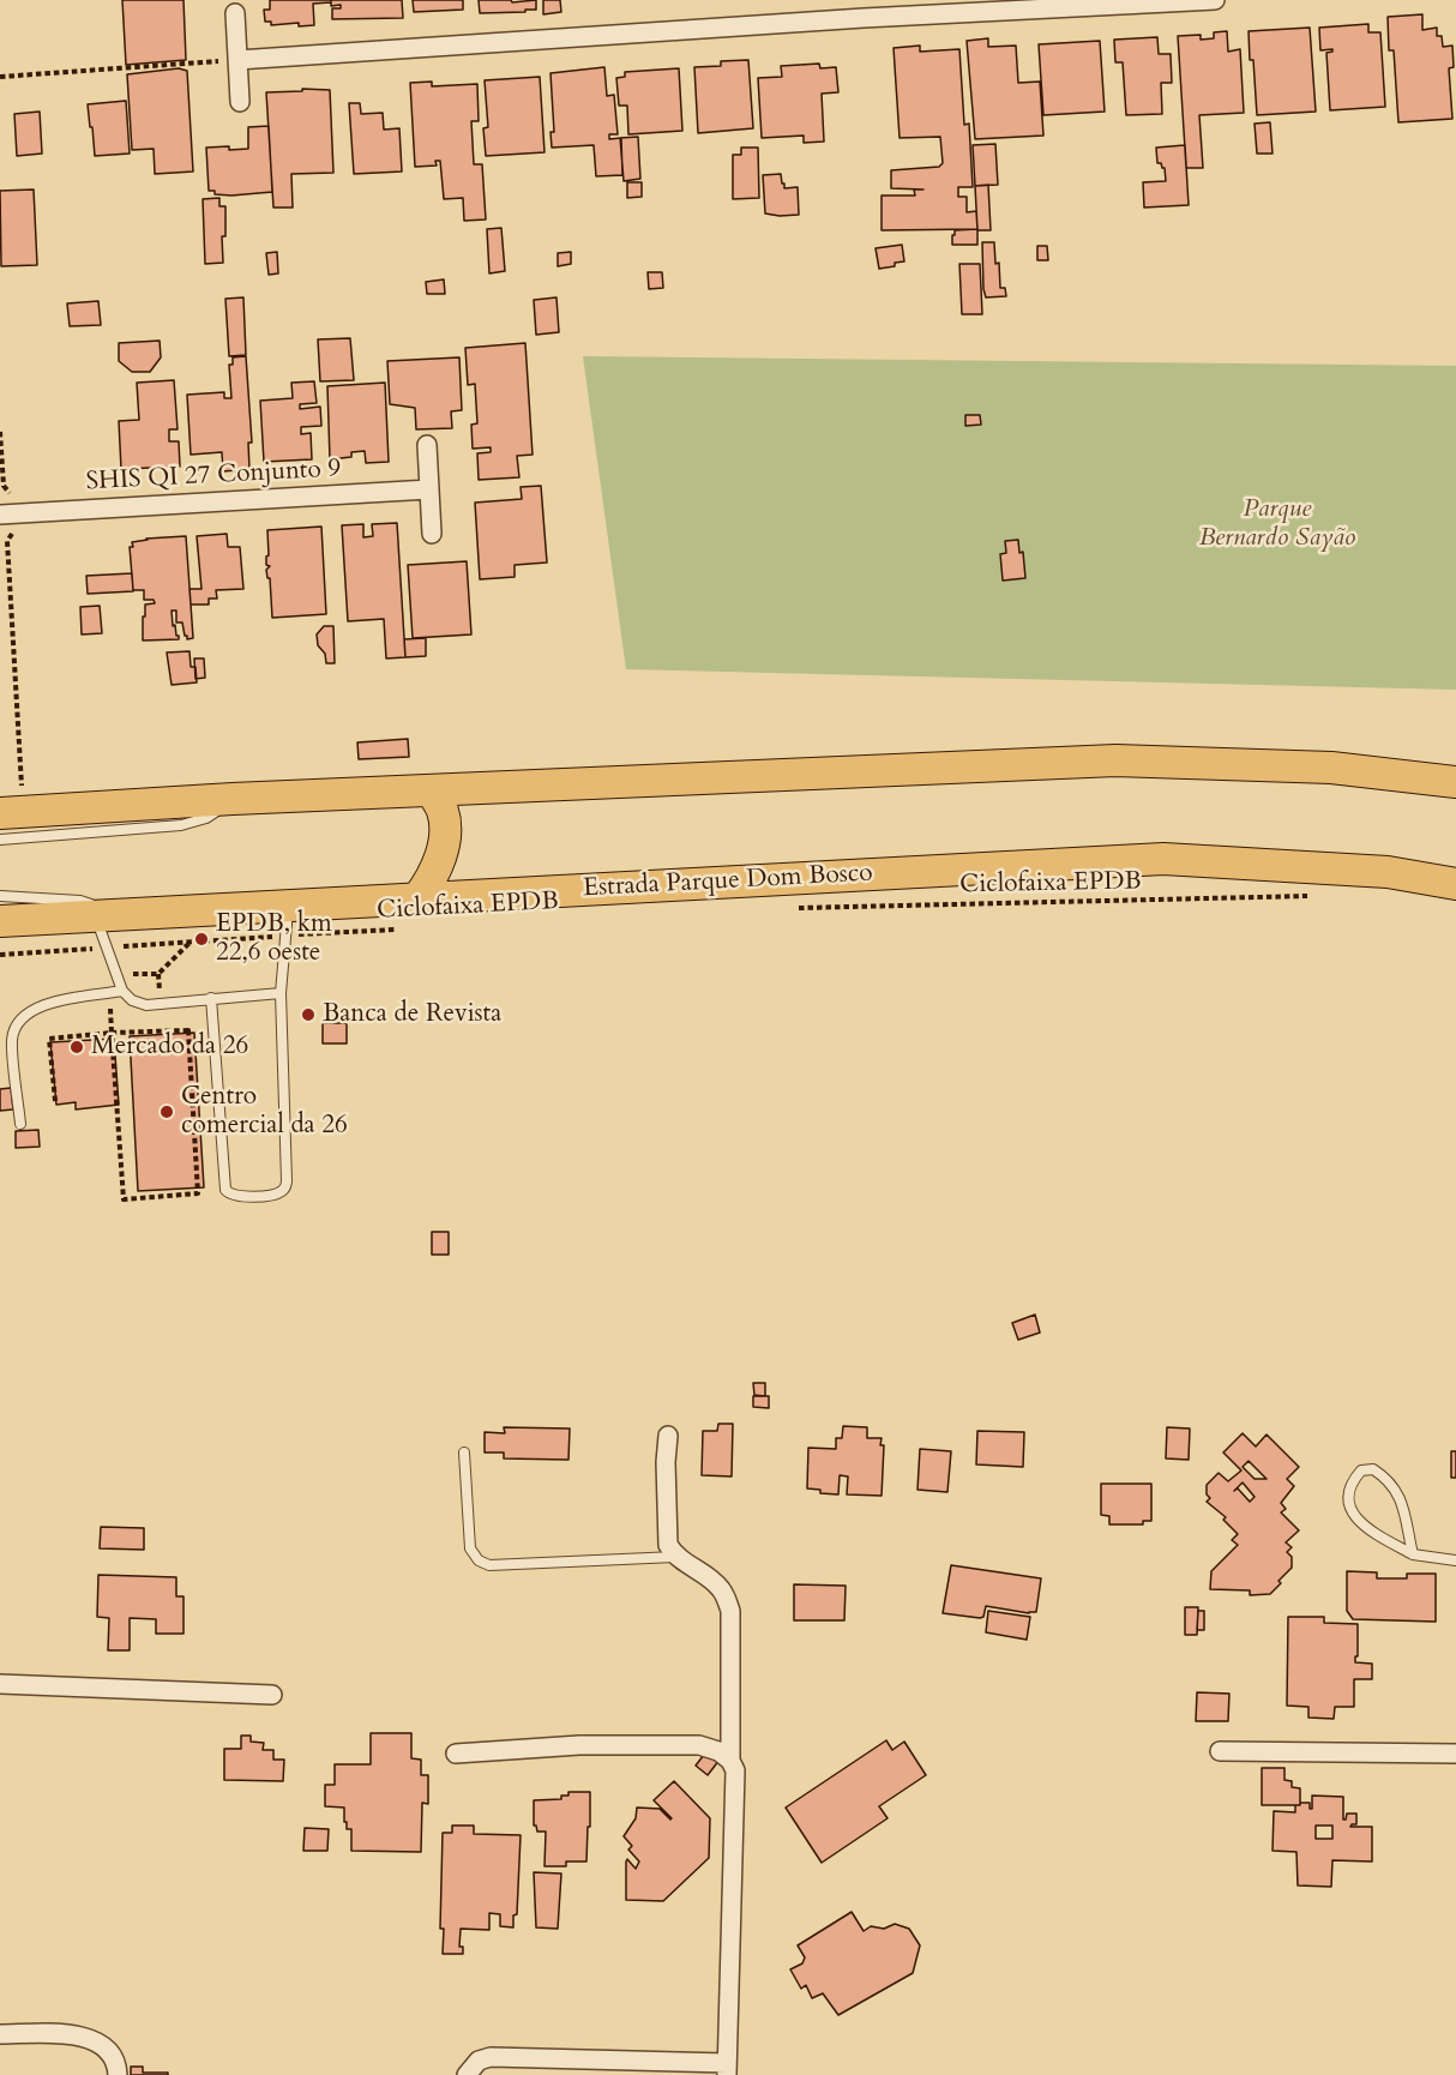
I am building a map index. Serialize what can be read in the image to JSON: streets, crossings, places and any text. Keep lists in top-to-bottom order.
{
  "streets": {
    "main road": ["Estrada Parque Dom Bosco"],
    "street": ["SHIS QI 27 Conjunto 9"],
    "path": ["Ciclofaixa EPDB"]
  },
  "parks": ["Parque Bernardo Sayão"],
  "places": [
    "EPDB, km 22,6 oeste",
    "Banca de Revista",
    "Mercado da 26",
    "Centro comercial da 26"
  ]
}
